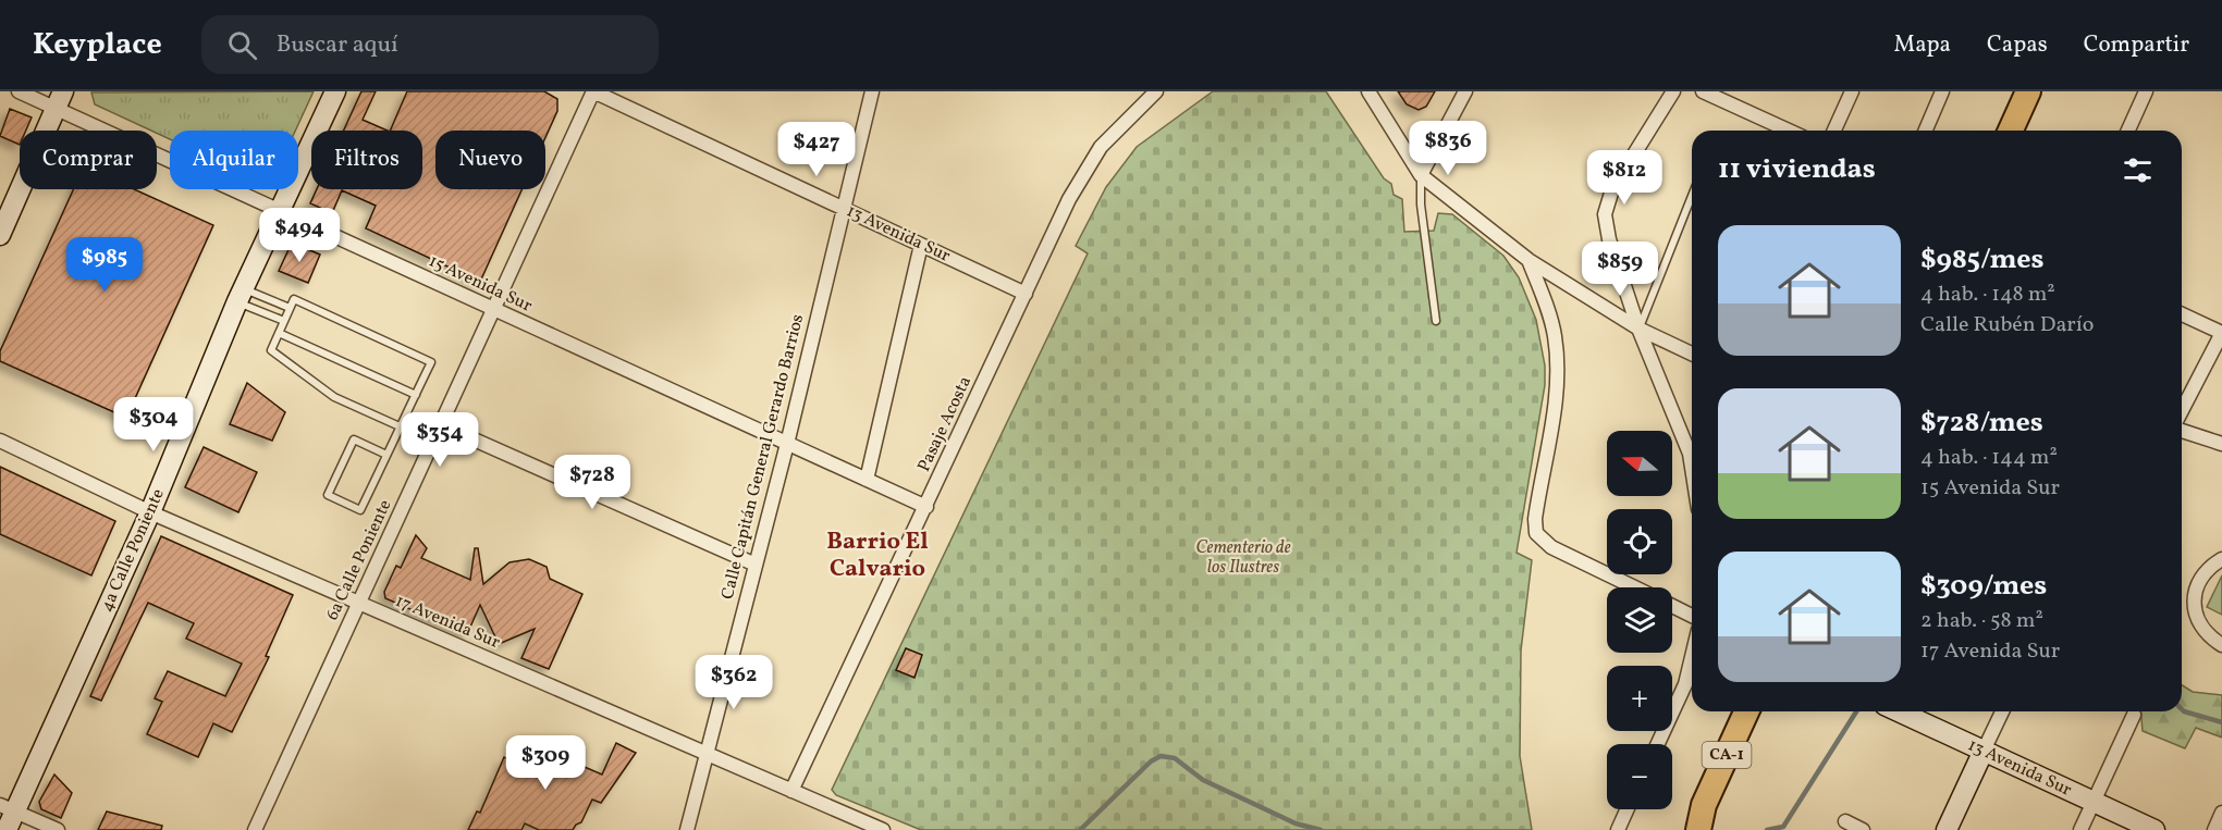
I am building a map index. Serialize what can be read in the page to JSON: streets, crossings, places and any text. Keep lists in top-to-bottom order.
{
  "streets": {
    "highway": ["CA-1"],
    "street": [
      "13 Avenida Sur",
      "15 Avenida Sur",
      "Pasaje Acosta",
      "Calle Capitán General Gerardo Barrios",
      "4a Calle Poniente",
      "6a Calle Poniente",
      "17 Avenida Sur"
    ]
  },
  "crossings": [
    ["13 Avenida Sur", "Pasaje Acosta"],
    ["13 Avenida Sur", "Calle Capitán General Gerardo Barrios"],
    ["13 Avenida Sur", "6a Calle Poniente"],
    ["15 Avenida Sur", "Pasaje Acosta"],
    ["15 Avenida Sur", "Calle Capitán General Gerardo Barrios"],
    ["15 Avenida Sur", "4a Calle Poniente"],
    ["15 Avenida Sur", "6a Calle Poniente"],
    ["Pasaje Acosta", "17 Avenida Sur"],
    ["Calle Capitán General Gerardo Barrios", "17 Avenida Sur"],
    ["4a Calle Poniente", "17 Avenida Sur"],
    ["6a Calle Poniente", "17 Avenida Sur"]
  ],
  "districts": ["Barrio El Calvario"],
  "parks": ["Cementerio de los Ilustres"],
  "north": "left",
  "page": {
    "header": "Keyplace",
    "search": "Buscar aquí",
    "nav": ["Mapa", "Capas", "Compartir"],
    "price": [
      "$836",
      "$427",
      "$812",
      "$494",
      "$985",
      "$859",
      "$304",
      "$354",
      "$728",
      "$362",
      "$309"
    ],
    "chip": [
      "Comprar",
      "Alquilar",
      "Filtros",
      "Nuevo"
    ],
    "heading": "11 viviendas",
    "list": [
      {
        "name": "$985/mes",
        "note": "4 hab. · 148 m² · Calle Rubén Darío"
      },
      {
        "name": "$728/mes",
        "note": "4 hab. · 144 m² · 15 Avenida Sur"
      },
      {
        "name": "$309/mes",
        "note": "2 hab. · 58 m² · 17 Avenida Sur"
      }
    ],
    "map_buttons": ["+", "−"]
  }
}
